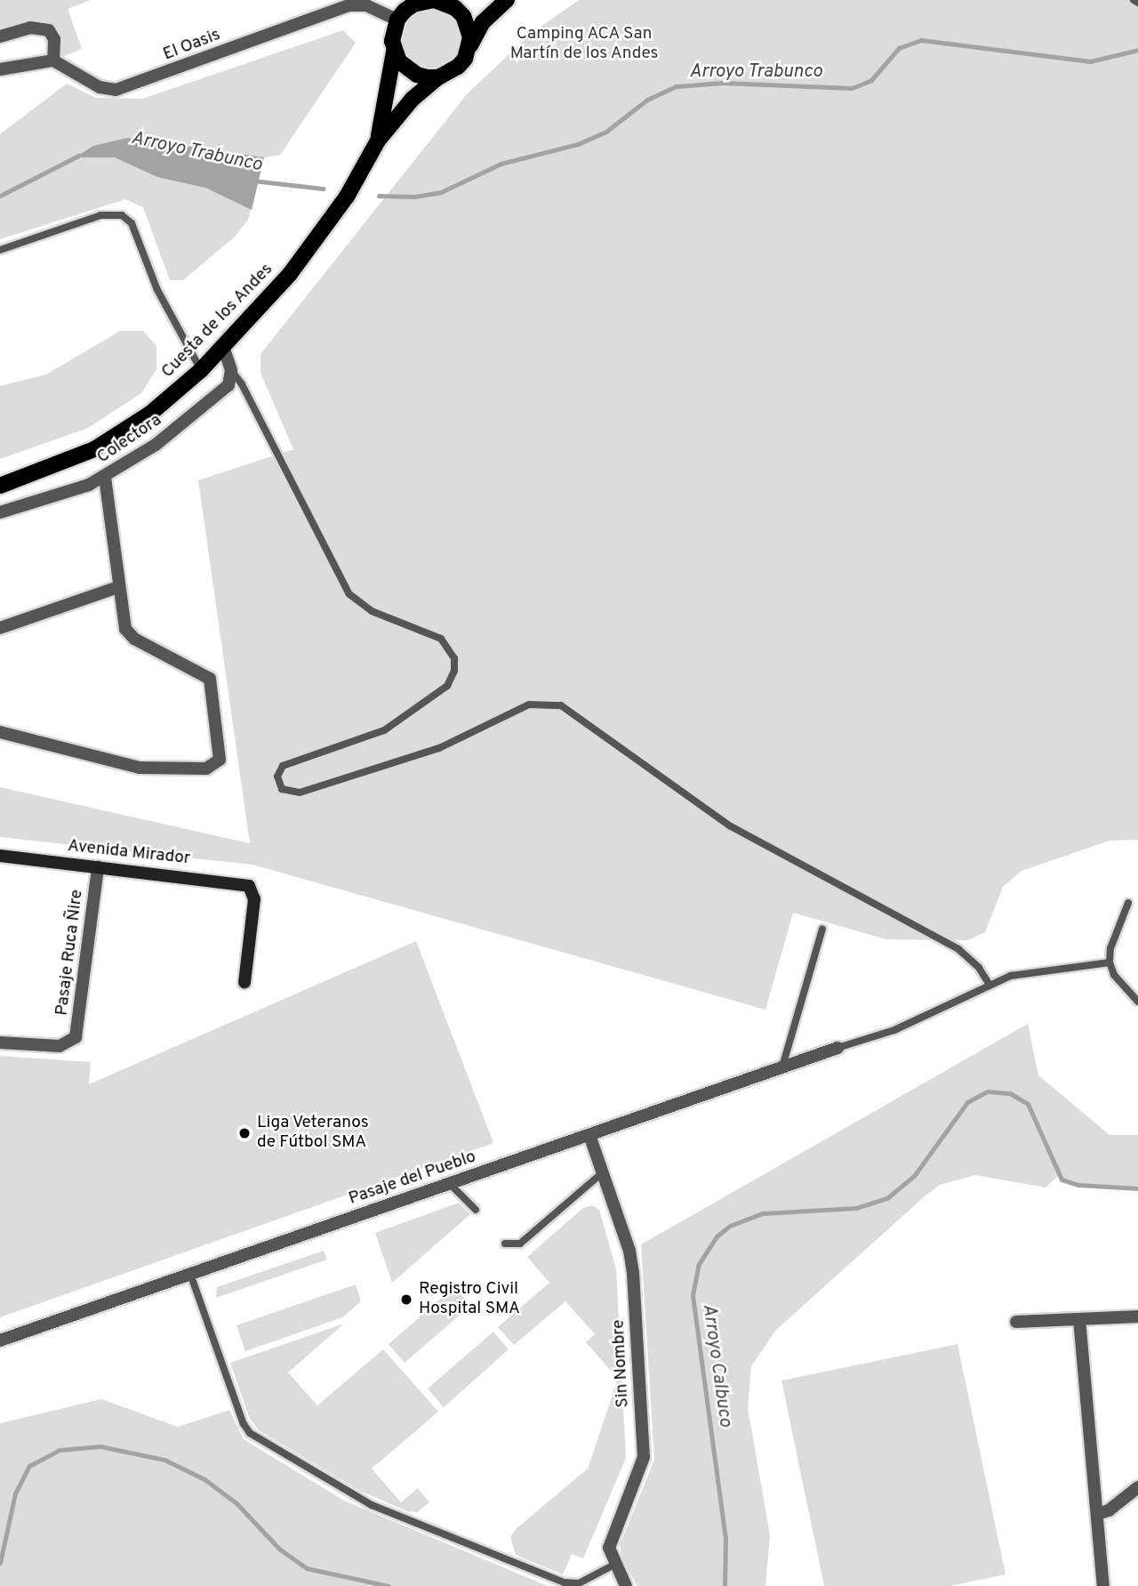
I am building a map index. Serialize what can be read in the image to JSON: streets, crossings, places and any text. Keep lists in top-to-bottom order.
{
  "streets": {
    "main road": ["Cuesta de los Andes"],
    "street": [
      "El Oasis",
      "Colectora",
      "Avenida Mirador",
      "Pasaje Ruca Ñire",
      "Pasaje del Pueblo",
      "Sin Nombre"
    ]
  },
  "crossings": [
    ["El Oasis", "Cuesta de los Andes"],
    ["Avenida Mirador", "Pasaje Ruca Ñire"],
    ["Pasaje del Pueblo", "Sin Nombre"]
  ],
  "water": ["Arroyo Trabunco", "Arroyo Calbuco"],
  "parks": ["Camping ACA San Martín de los Andes"],
  "places": ["Liga Veteranos de Fútbol SMA", "Registro Civil Hospital SMA"]
}
